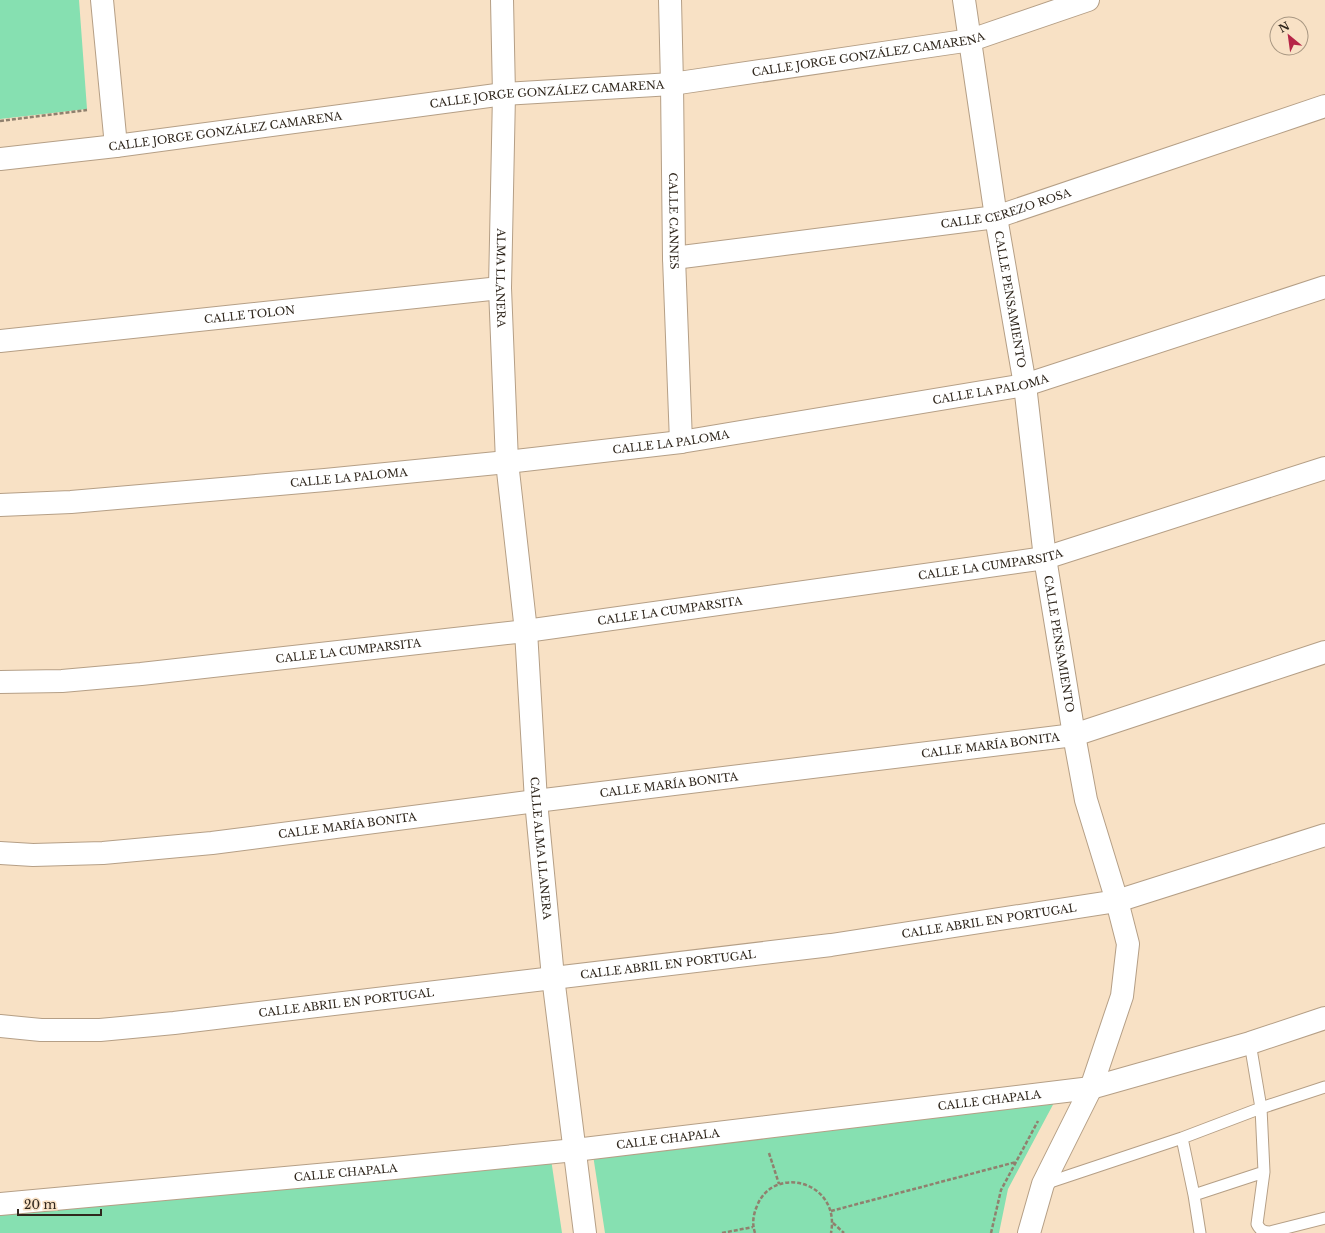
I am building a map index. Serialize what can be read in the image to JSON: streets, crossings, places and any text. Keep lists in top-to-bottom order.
{
  "streets": {
    "street": [
      "CALLE JORGE GONZÁLEZ CAMARENA",
      "CALLE CEREZO ROSA",
      "CALLE CANNES",
      "ALMA LLANERA",
      "CALLE PENSAMIENTO",
      "CALLE TOLON",
      "CALLE LA PALOMA",
      "CALLE LA CUMPARSITA",
      "CALLE MARÍA BONITA",
      "CALLE ALMA LLANERA",
      "CALLE ABRIL EN PORTUGAL",
      "CALLE CHAPALA"
    ]
  },
  "crossings": [
    ["CALLE JORGE GONZÁLEZ CAMARENA", "CALLE CANNES"],
    ["CALLE JORGE GONZÁLEZ CAMARENA", "ALMA LLANERA"],
    ["CALLE JORGE GONZÁLEZ CAMARENA", "CALLE PENSAMIENTO"],
    ["CALLE CEREZO ROSA", "CALLE CANNES"],
    ["CALLE CEREZO ROSA", "CALLE PENSAMIENTO"],
    ["CALLE CANNES", "CALLE LA PALOMA"],
    ["ALMA LLANERA", "CALLE TOLON"],
    ["ALMA LLANERA", "CALLE LA PALOMA"],
    ["ALMA LLANERA", "CALLE ALMA LLANERA"],
    ["CALLE PENSAMIENTO", "CALLE LA PALOMA"],
    ["CALLE PENSAMIENTO", "CALLE LA CUMPARSITA"],
    ["CALLE PENSAMIENTO", "CALLE MARÍA BONITA"],
    ["CALLE PENSAMIENTO", "CALLE ABRIL EN PORTUGAL"],
    ["CALLE PENSAMIENTO", "CALLE CHAPALA"],
    ["CALLE LA PALOMA", "CALLE ALMA LLANERA"],
    ["CALLE LA CUMPARSITA", "CALLE ALMA LLANERA"],
    ["CALLE MARÍA BONITA", "CALLE ALMA LLANERA"],
    ["CALLE ALMA LLANERA", "CALLE ABRIL EN PORTUGAL"],
    ["CALLE ALMA LLANERA", "CALLE CHAPALA"]
  ],
  "scale_bar": "20 m",
  "north": "top left"
}
